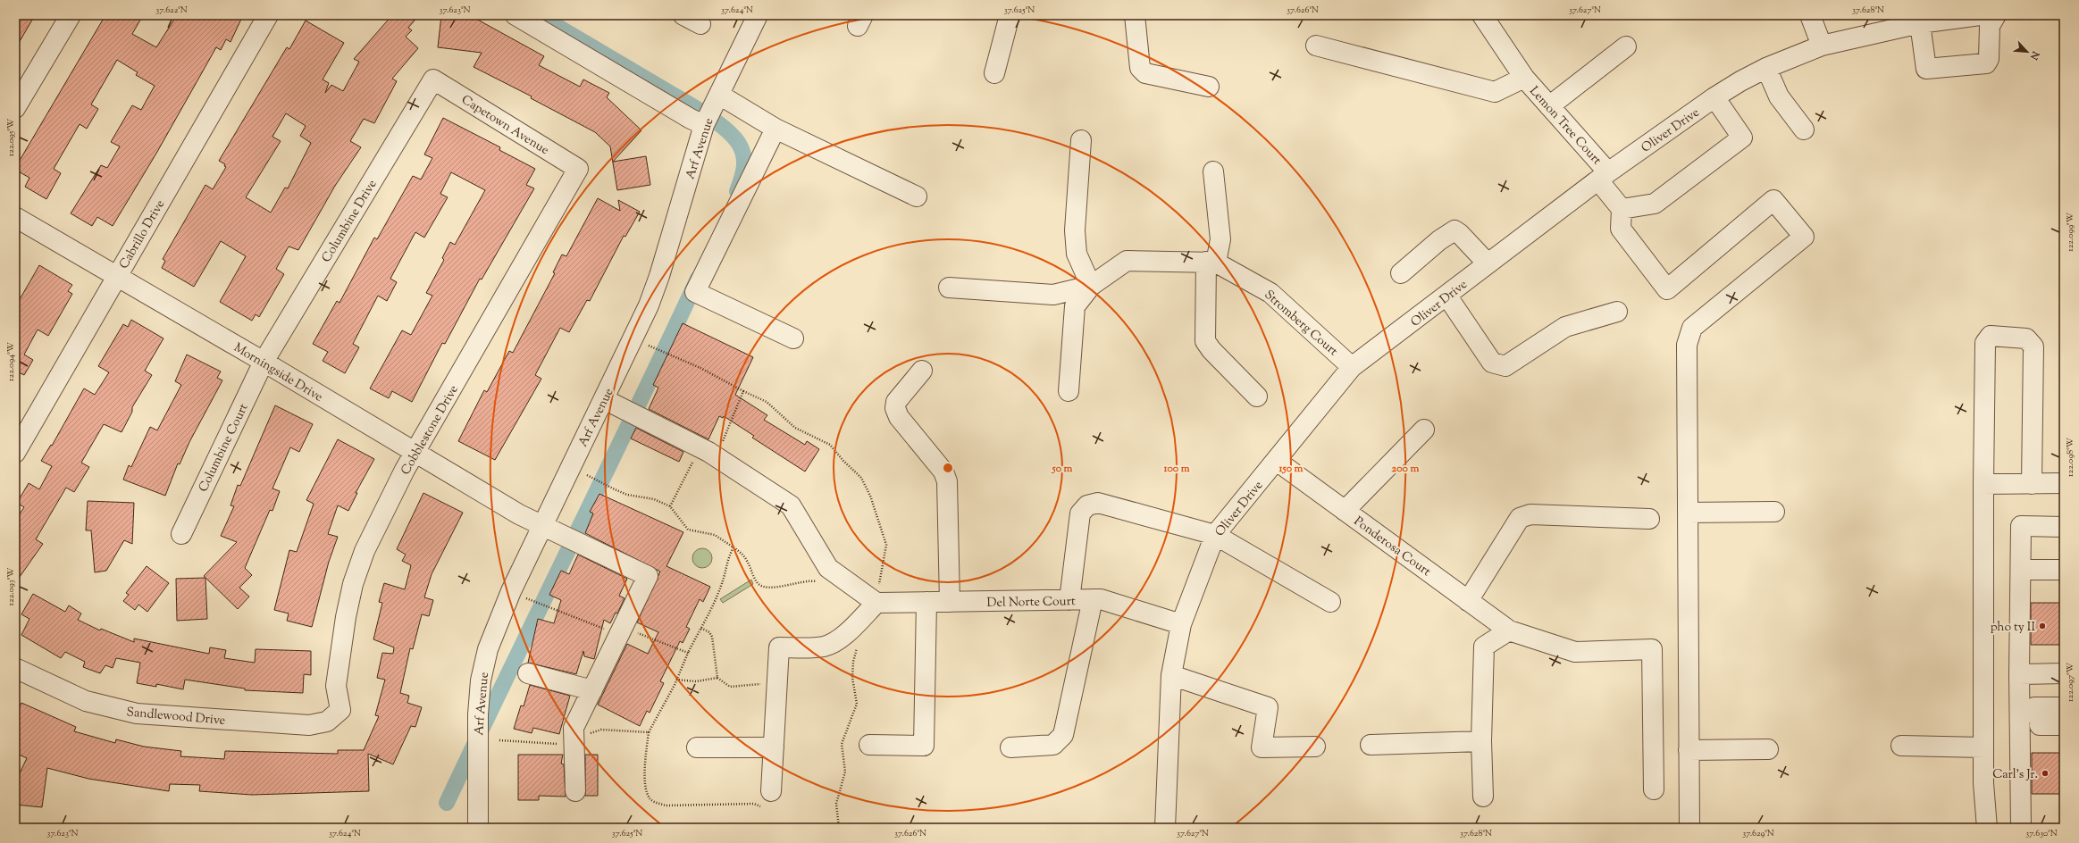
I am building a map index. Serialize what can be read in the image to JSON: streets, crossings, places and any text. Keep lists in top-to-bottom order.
{
  "streets": {
    "street": [
      "Capetown Avenue",
      "Lemon Tree Court",
      "Oliver Drive",
      "Arf Avenue",
      "Columbine Drive",
      "Cabrillo Drive",
      "Stromberg Court",
      "Morningside Drive",
      "Cobblestone Drive",
      "Columbine Court",
      "Ponderosa Court",
      "Del Norte Court",
      "Sandlewood Drive"
    ]
  },
  "crossings": [
    ["Capetown Avenue", "Columbine Drive"],
    ["Capetown Avenue", "Cobblestone Drive"],
    ["Lemon Tree Court", "Oliver Drive"],
    ["Oliver Drive", "Stromberg Court"],
    ["Oliver Drive", "Ponderosa Court"],
    ["Oliver Drive", "Del Norte Court"],
    ["Arf Avenue", "Morningside Drive"],
    ["Columbine Drive", "Morningside Drive"],
    ["Columbine Drive", "Columbine Court"],
    ["Cabrillo Drive", "Morningside Drive"],
    ["Morningside Drive", "Cobblestone Drive"],
    ["Morningside Drive", "Columbine Court"],
    ["Cobblestone Drive", "Sandlewood Drive"]
  ],
  "places": ["pho ty II", "Carl's Jr."],
  "north": "bottom right",
  "coordinates": [
    "37.622°N",
    "37.623°N",
    "37.624°N",
    "37.625°N",
    "37.626°N",
    "37.627°N",
    "37.628°N",
    "122.095°W",
    "122.099°W",
    "122.094°W",
    "122.098°W",
    "122.093°W",
    "122.097°W",
    "37.629°N",
    "37.630°N"
  ],
  "rings": [
    "50 m",
    "100 m",
    "150 m",
    "200 m"
  ]
}
